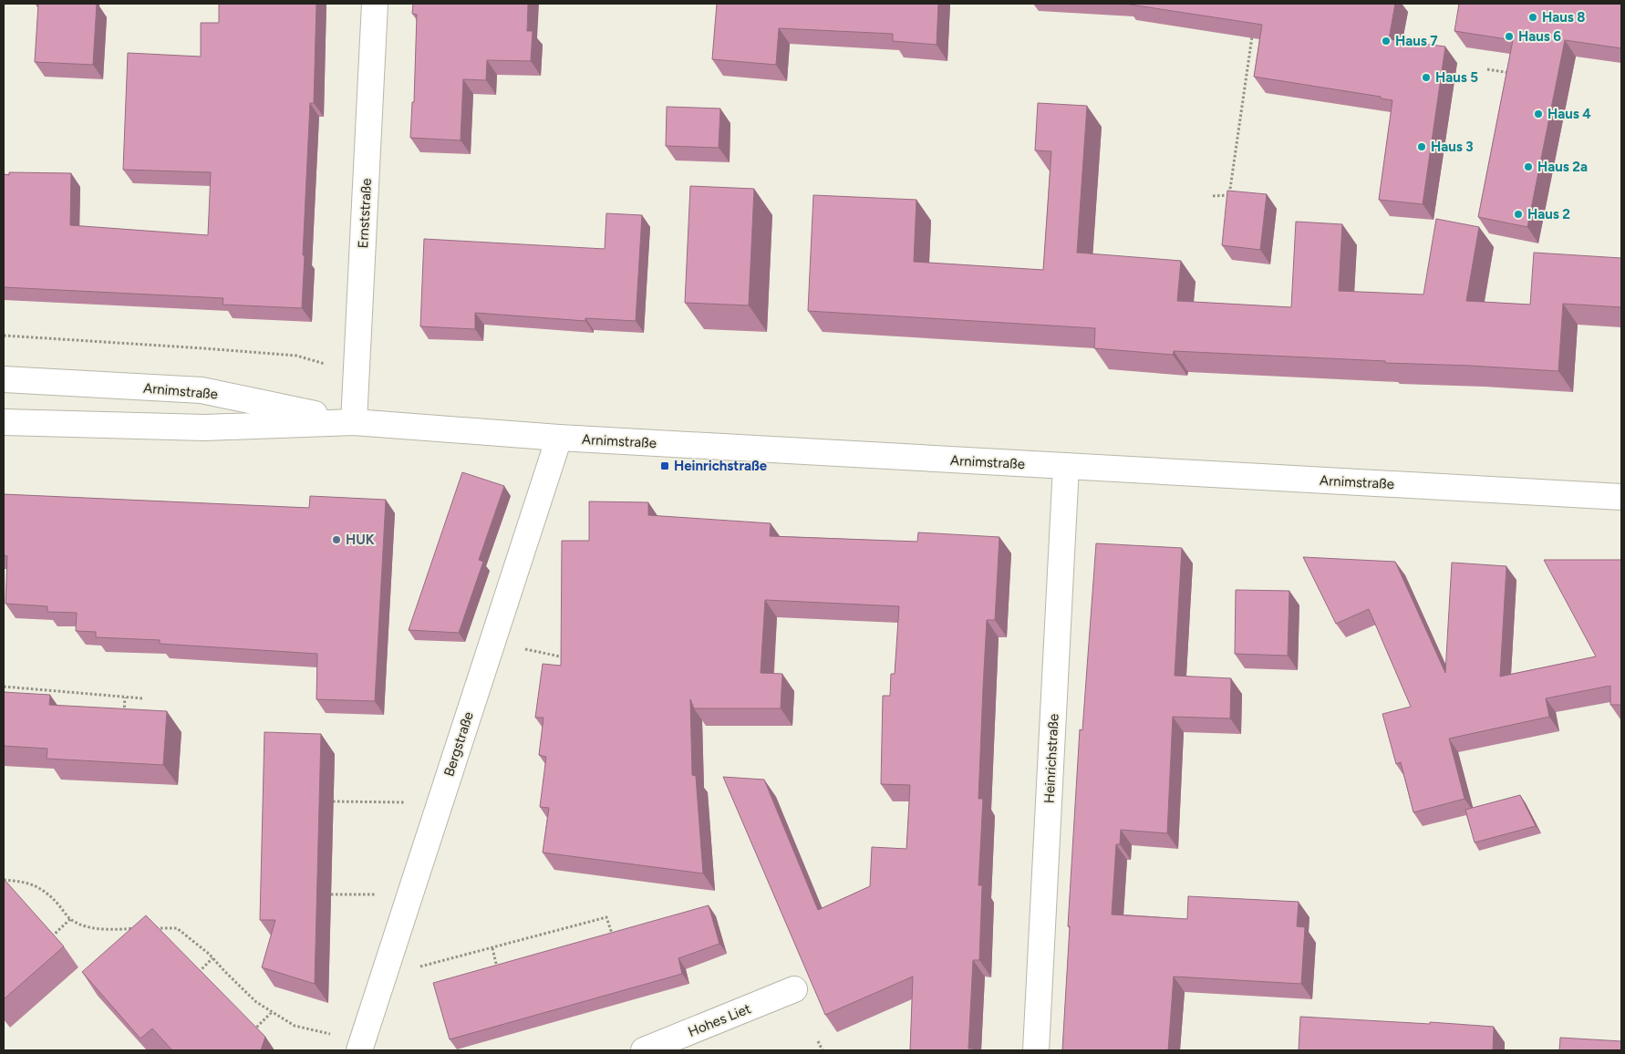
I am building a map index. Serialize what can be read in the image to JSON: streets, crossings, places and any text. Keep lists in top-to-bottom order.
{
  "streets": {
    "main road": [
      "Ernststraße",
      "Arnimstraße",
      "Bergstraße",
      "Heinrichstraße",
      "Hohes Liet"
    ]
  },
  "crossings": [
    ["Ernststraße", "Arnimstraße"],
    ["Arnimstraße", "Bergstraße"],
    ["Arnimstraße", "Heinrichstraße"]
  ],
  "places": {
    "other": [
      "Haus 8",
      "Haus 6",
      "Haus 7",
      "Haus 5",
      "Haus 4",
      "Haus 3",
      "Haus 2a",
      "Haus 2",
      "HUK"
    ],
    "transit": ["Heinrichstraße"]
  }
}
